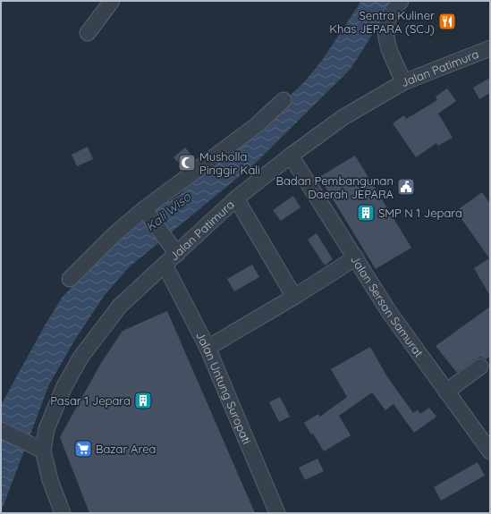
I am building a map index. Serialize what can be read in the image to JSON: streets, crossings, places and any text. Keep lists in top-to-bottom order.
{
  "streets": {
    "street": ["Jalan Patimura", "Jalan Sersan Samurat", "Jalan Untung Suropati"]
  },
  "crossings": [
    ["Jalan Patimura", "Jalan Sersan Samurat"],
    ["Jalan Patimura", "Jalan Untung Suropati"]
  ],
  "water": ["Kali Wiso"],
  "places": {
    "restaurant": ["Sentra Kuliner Khas JEPARA (SCJ)"],
    "mosque": ["Musholla Pinggir Kali"],
    "public building": ["Badan Pembangunan Daerah JEPARA"],
    "building": ["SMP N 1 Jepara", "Pasar 1 Jepara"],
    "supermarket": ["Bazar Area"]
  }
}
